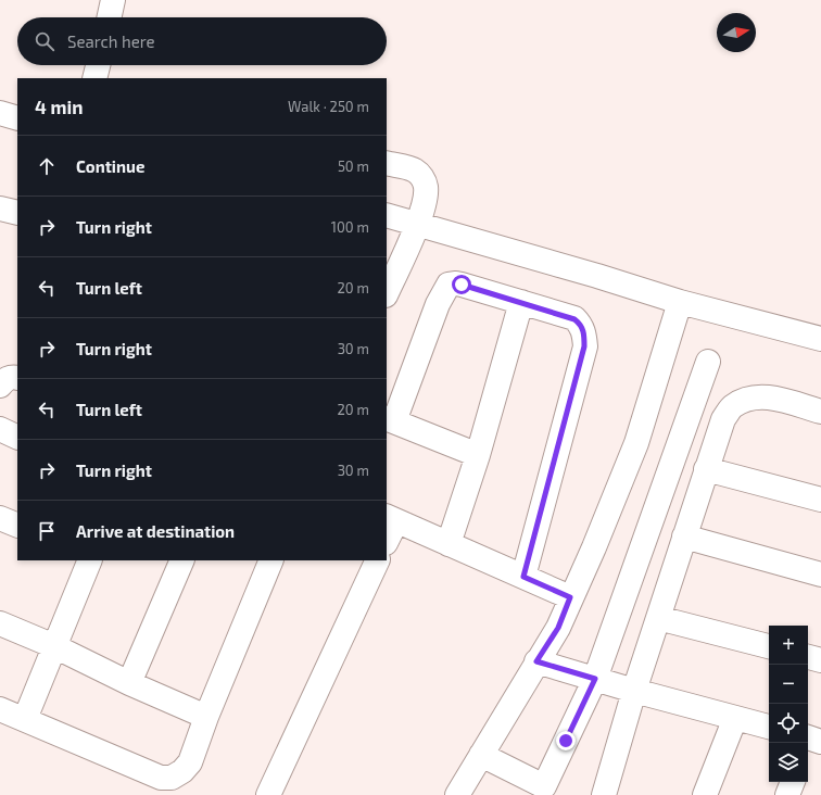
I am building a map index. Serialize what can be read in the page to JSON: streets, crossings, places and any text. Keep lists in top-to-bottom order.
{
  "north": "right",
  "page": {
    "search": "Search here",
    "heading": ["4 min", "Walk · 250 m"],
    "list": [
      ["Continue", "50 m"],
      ["Turn right", "100 m"],
      ["Turn left", "20 m"],
      ["Turn right", "30 m"],
      ["Turn left", "20 m"],
      ["Turn right", "30 m"],
      "Arrive at destination"
    ],
    "map_buttons": ["+", "−"]
  }
}
